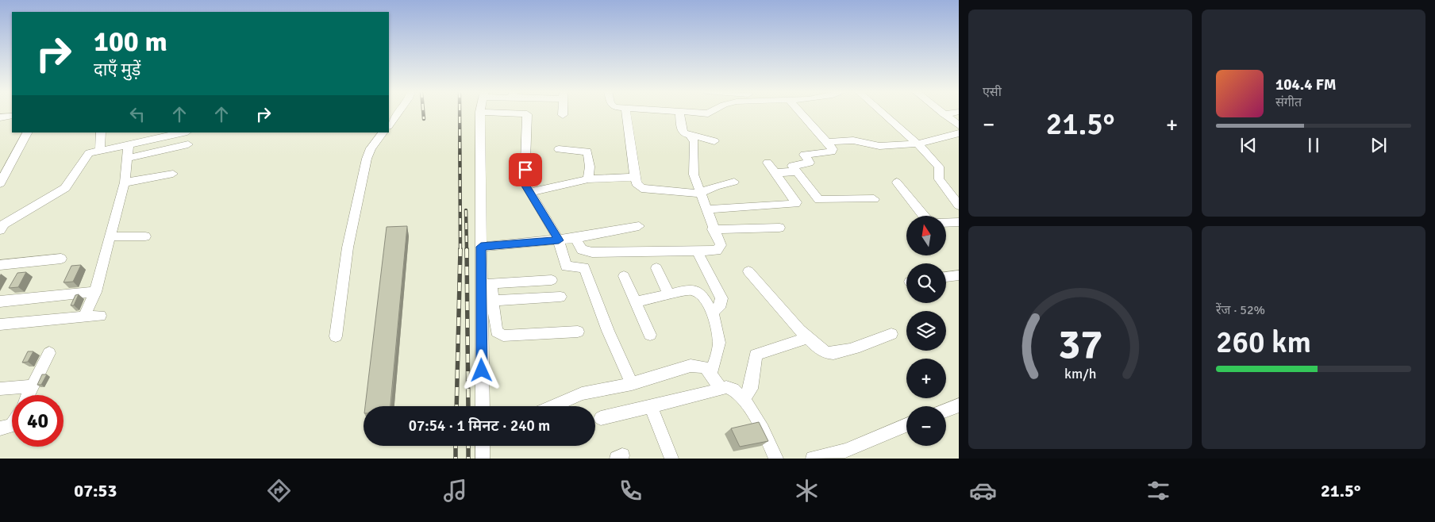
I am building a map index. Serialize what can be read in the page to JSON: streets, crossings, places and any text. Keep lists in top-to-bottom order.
{
  "north": "top",
  "page": {
    "tile": [
      "एसी",
      ["रेंज · 52%", "260 km"]
    ],
    "turn": ["100 m", "दाएँ मुड़ें"],
    "song": ["104.4 FM", "संगीत"],
    "heat": ["−", "21.5°", "+"],
    "map_buttons": ["+", "−"],
    "limit": "40",
    "trip": "07:54 · 1 मिनट · 240 m",
    "tabs": ["07:53", "21.5°"],
    "gauge": ["37", "km/h"]
  }
}
